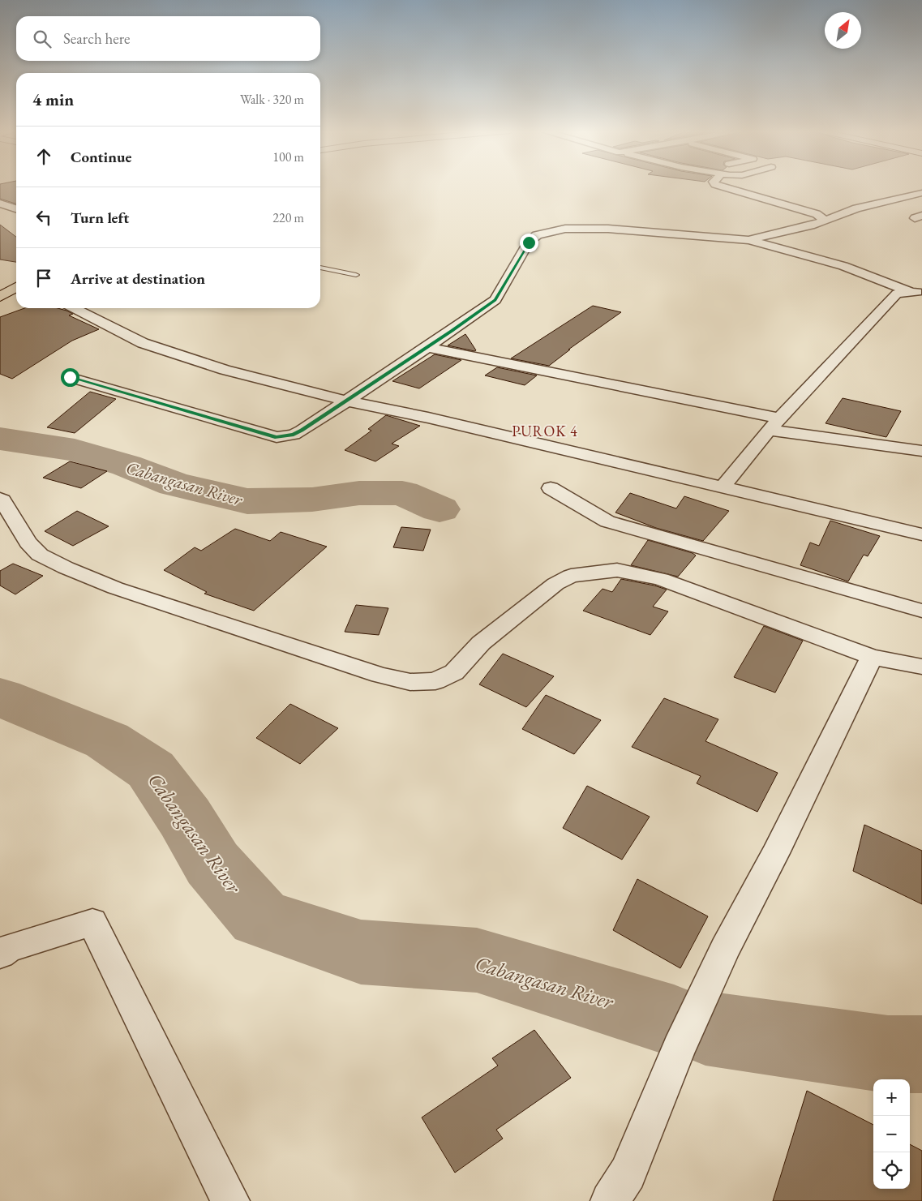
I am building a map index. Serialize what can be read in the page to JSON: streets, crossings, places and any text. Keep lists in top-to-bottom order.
{
  "districts": ["PUROK 4"],
  "water": ["Cabangasan River"],
  "north": "top right",
  "page": {
    "search": "Search here",
    "heading": ["4 min", "Walk · 320 m"],
    "list": [
      ["Continue", "100 m"],
      ["Turn left", "220 m"],
      "Arrive at destination"
    ],
    "map_buttons": ["+", "−"]
  }
}
